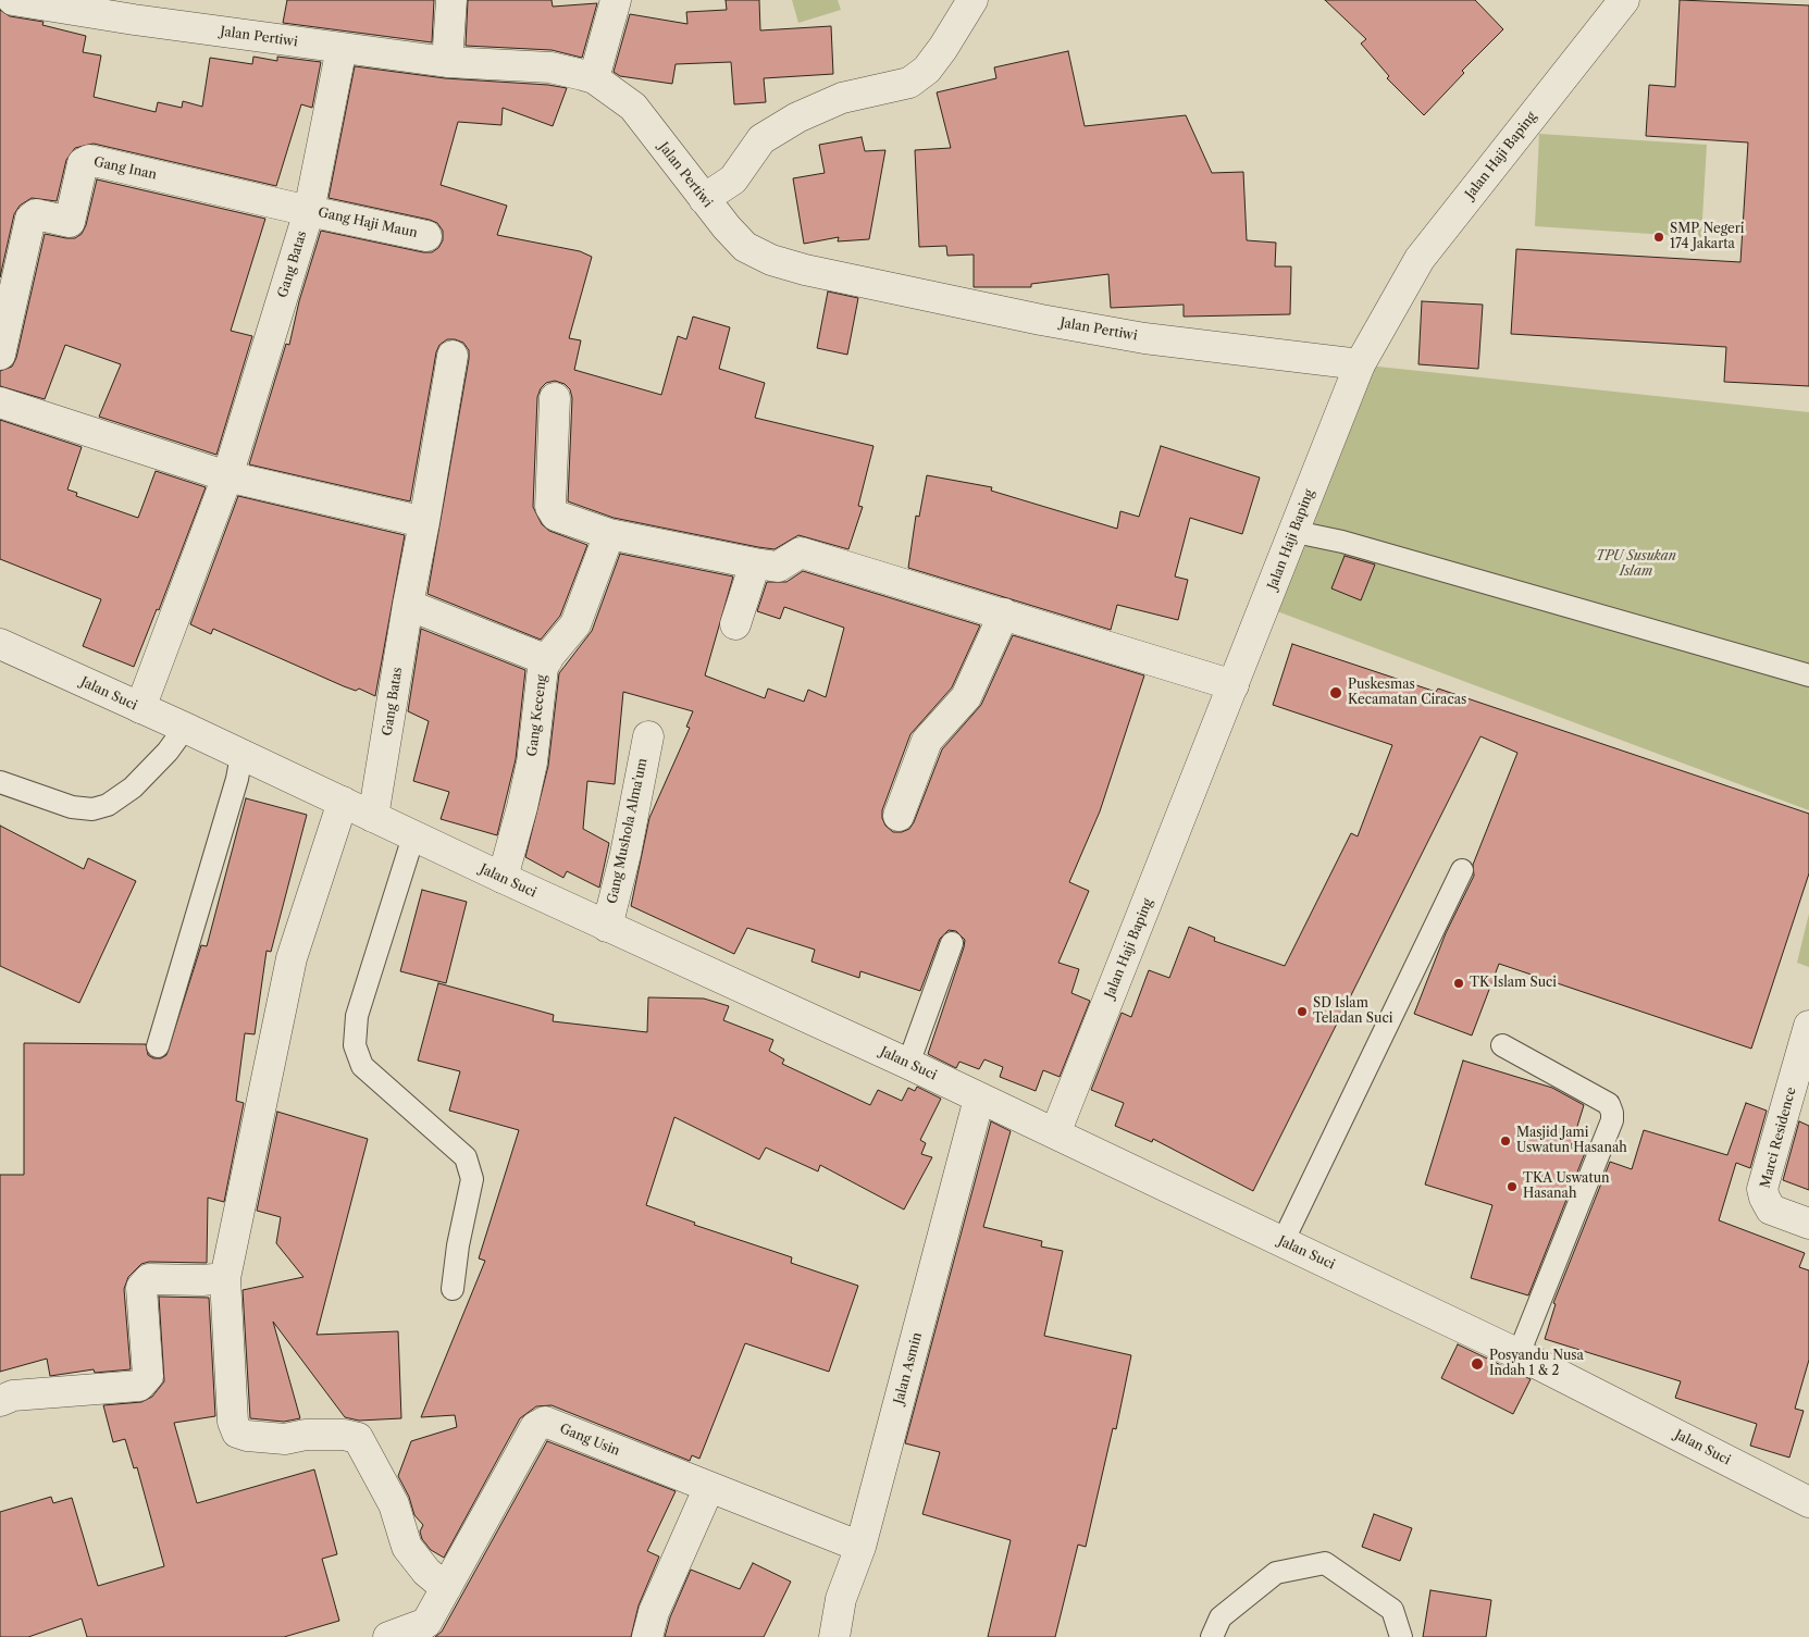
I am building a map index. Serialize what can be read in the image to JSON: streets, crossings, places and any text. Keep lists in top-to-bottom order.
{
  "streets": {
    "street": [
      "Jalan Pertiwi",
      "Jalan Haji Baping",
      "Gang Inan",
      "Gang Haji Maun",
      "Gang Batas",
      "Jalan Suci",
      "Gang Keceng",
      "Gang Mushola Alma'um",
      "Marci Residence",
      "Jalan Asmin",
      "Gang Usin"
    ]
  },
  "crossings": [
    ["Jalan Pertiwi", "Jalan Haji Baping"],
    ["Jalan Pertiwi", "Gang Batas"],
    ["Jalan Haji Baping", "Jalan Suci"],
    ["Gang Inan", "Gang Haji Maun"],
    ["Gang Inan", "Gang Batas"],
    ["Gang Haji Maun", "Gang Batas"],
    ["Gang Batas", "Jalan Suci"],
    ["Jalan Suci", "Gang Keceng"],
    ["Jalan Suci", "Gang Mushola Alma'um"],
    ["Jalan Suci", "Jalan Asmin"],
    ["Jalan Asmin", "Gang Usin"]
  ],
  "parks": ["TPU Susukan Islam"],
  "places": [
    "SMP Negeri 174 Jakarta",
    "Puskesmas Kecamatan Ciracas",
    "TK Islam Suci",
    "SD Islam Teladan Suci",
    "Masjid Jami Uswatun Hasanah",
    "TKA Uswatun Hasanah",
    "Posyandu Nusa Indah 1 & 2"
  ]
}
